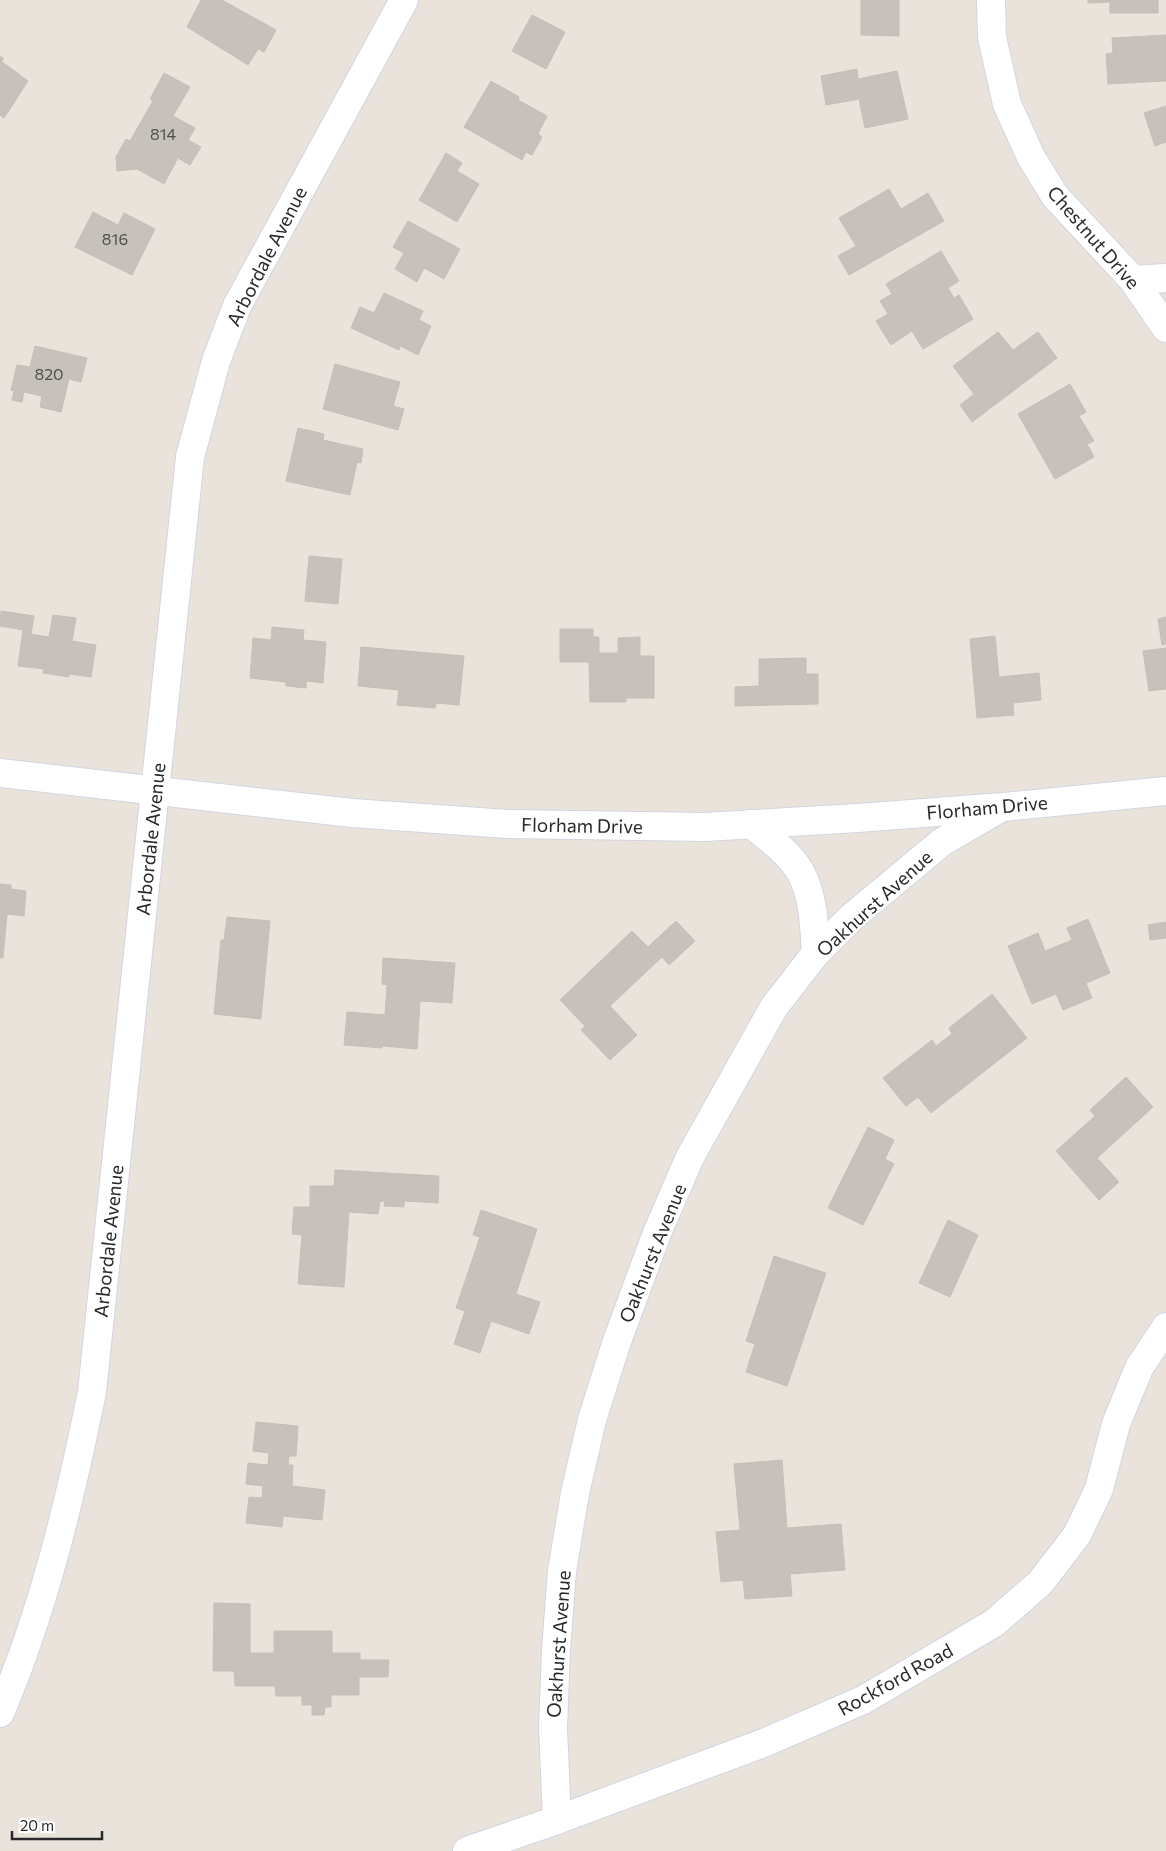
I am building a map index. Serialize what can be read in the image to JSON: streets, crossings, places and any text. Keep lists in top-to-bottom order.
{
  "streets": {
    "street": [
      "Chestnut Drive",
      "Arbordale Avenue",
      "Florham Drive",
      "Oakhurst Avenue",
      "Rockford Road"
    ]
  },
  "crossings": [
    ["Arbordale Avenue", "Florham Drive"],
    ["Florham Drive", "Oakhurst Avenue"],
    ["Oakhurst Avenue", "Rockford Road"]
  ],
  "house_numbers": ["814", "816", "820"],
  "scale_bar": "20 m"
}
